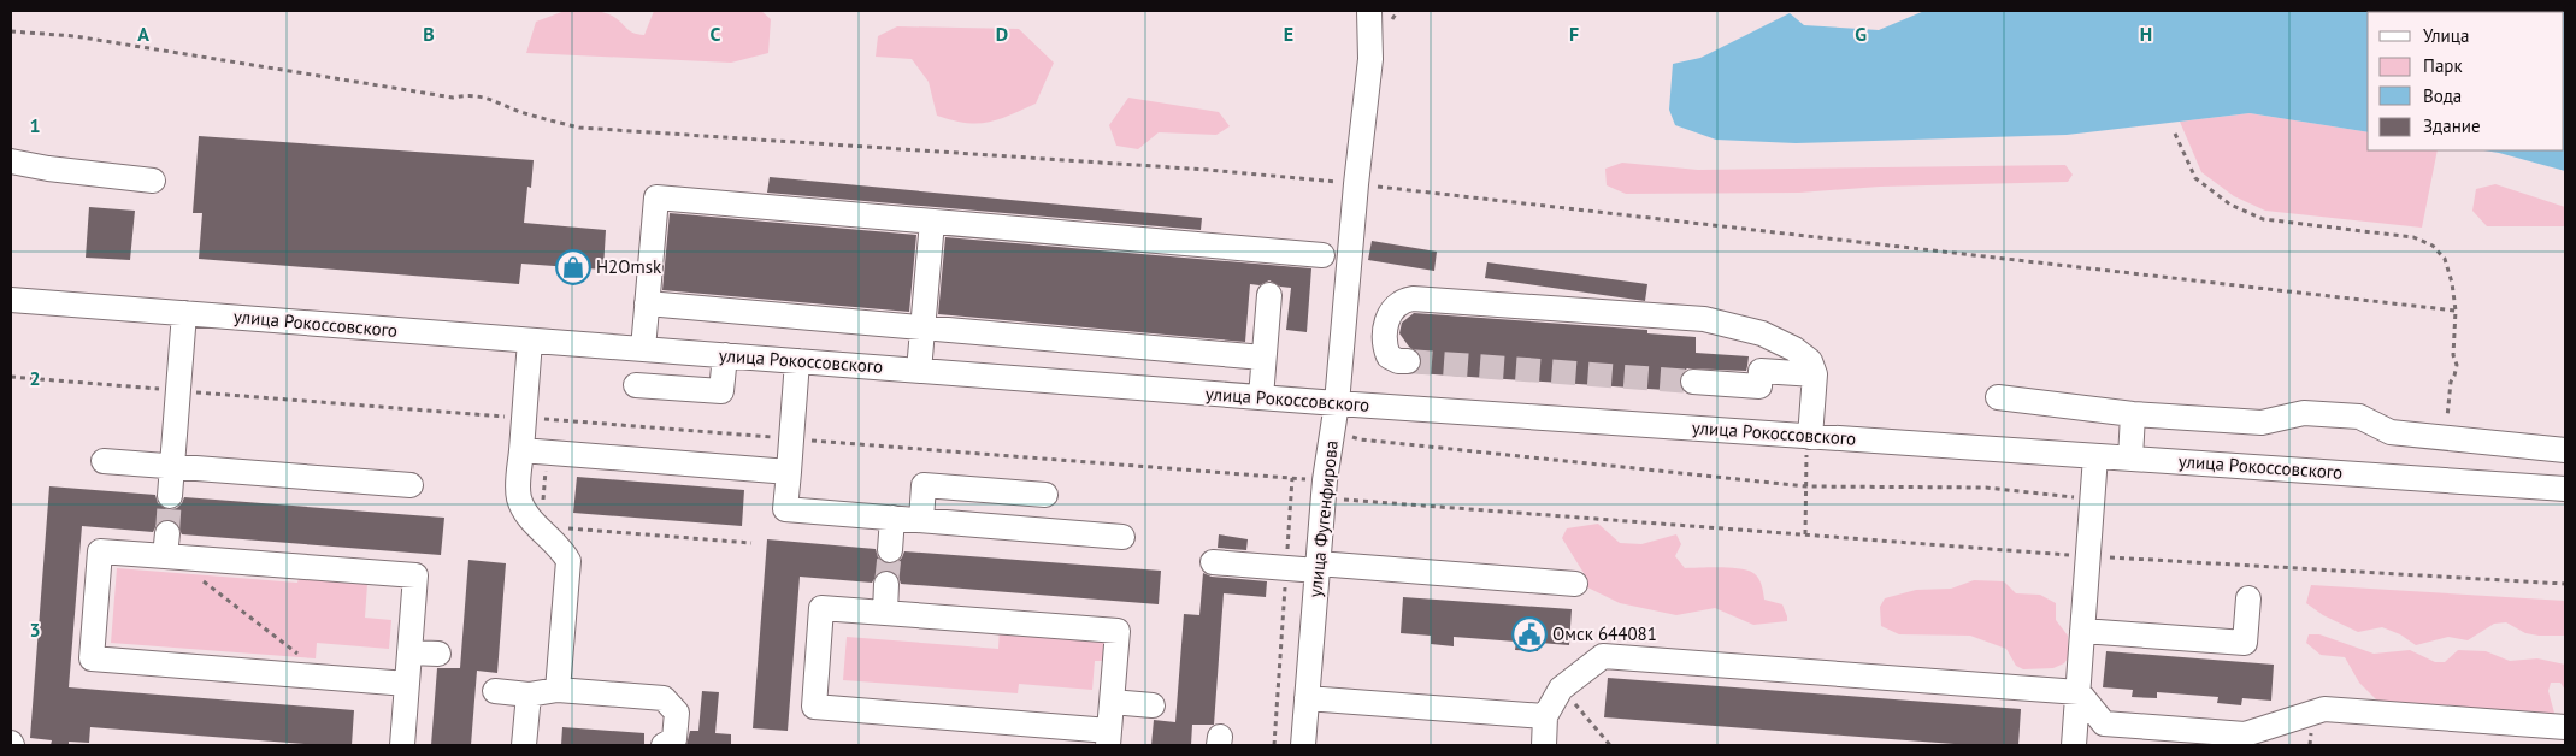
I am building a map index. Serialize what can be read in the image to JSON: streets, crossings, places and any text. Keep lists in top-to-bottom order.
{
  "streets": {
    "street": ["улица Рокоссовского", "улица Фугенфирова"]
  },
  "crossings": [
    ["улица Рокоссовского", "улица Фугенфирова"]
  ],
  "places": {
    "shop": ["H2Omsk"],
    "public building": ["Омск 644081"]
  },
  "legend": [
    "Улица",
    "Парк",
    "Вода",
    "Здание"
  ],
  "grid": {
    "columns": [
      "A",
      "B",
      "C",
      "D",
      "E",
      "F",
      "G",
      "H"
    ],
    "rows": ["1", "2", "3"]
  }
}
